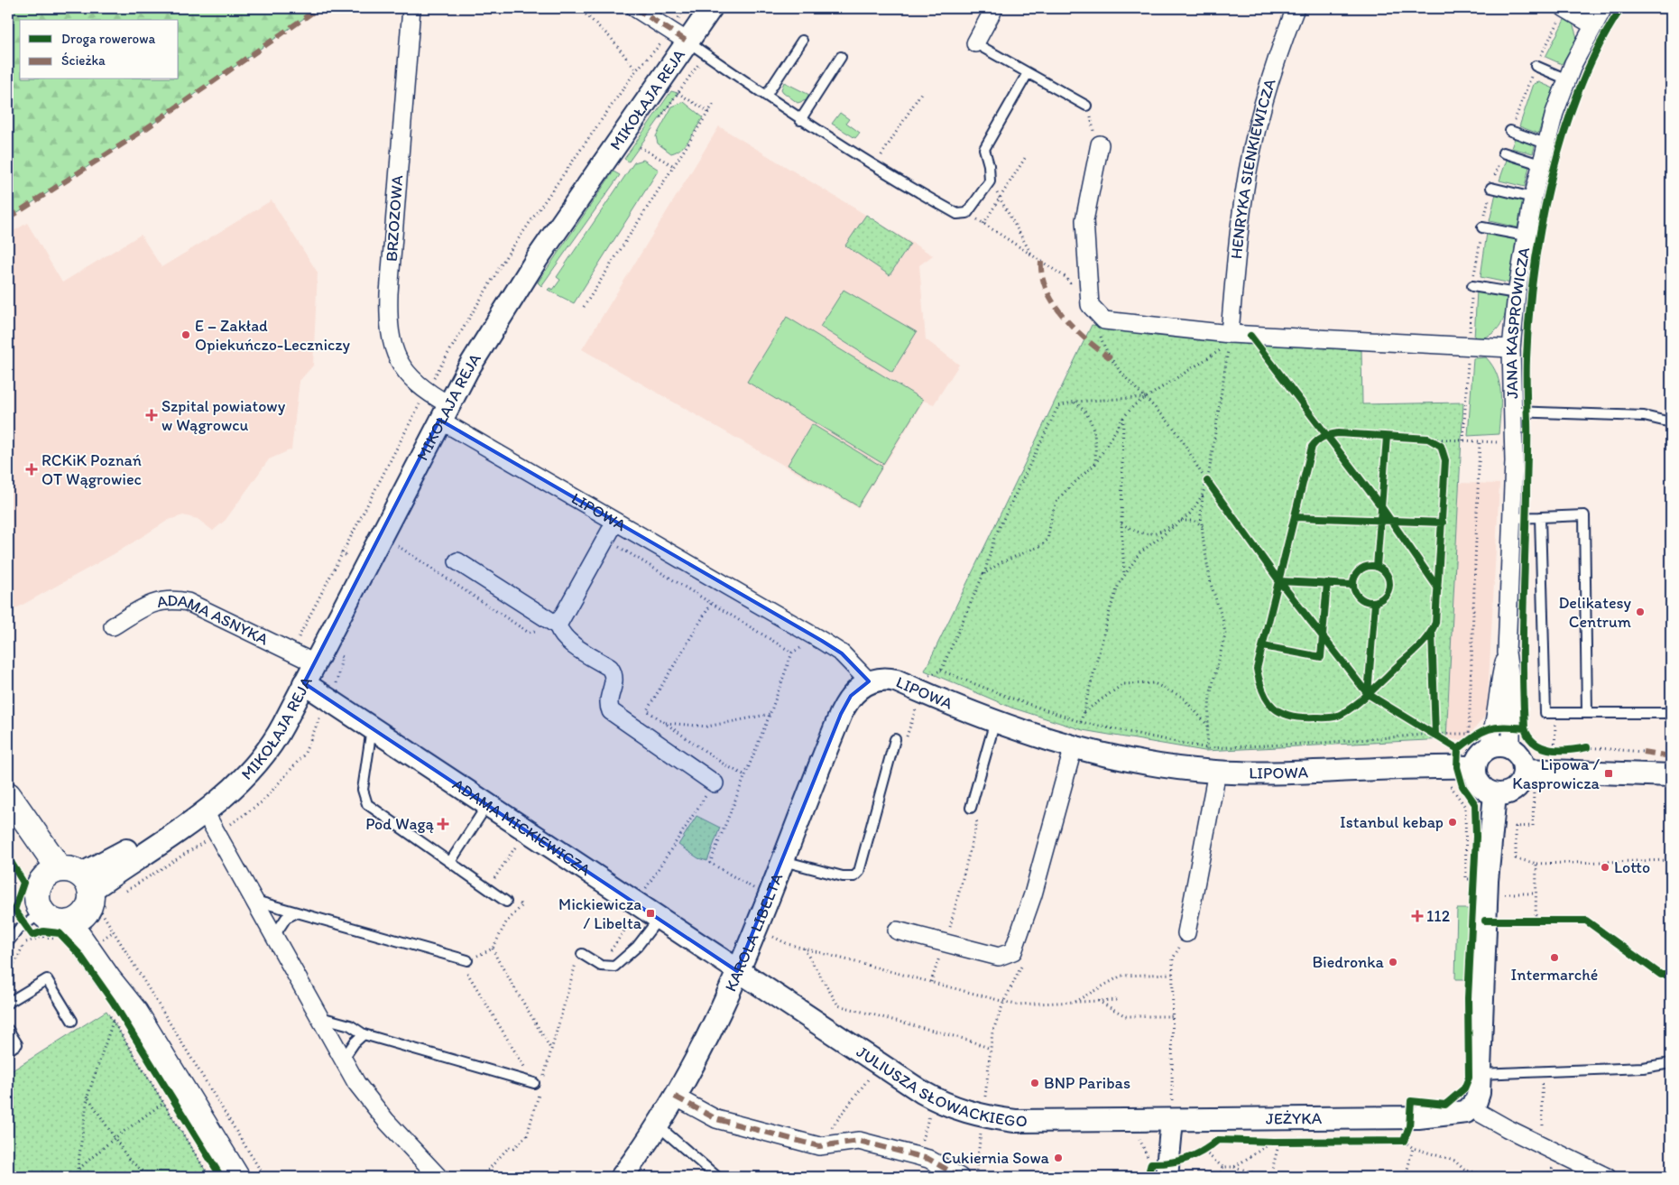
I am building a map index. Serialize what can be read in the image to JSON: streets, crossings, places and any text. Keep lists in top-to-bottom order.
{
  "streets": {
    "street": [
      "MIKOŁAJA REJA",
      "HENRYKA SIENKIEWICZA",
      "BRZOZOWA",
      "JANA KASPROWICZA",
      "LIPOWA",
      "ADAMA ASNYKA",
      "ADAMA MICKIEWICZA",
      "KAROLA LIBELTA",
      "JULIUSZA SŁOWACKIEGO",
      "JEŻYKA"
    ]
  },
  "crossings": [
    ["MIKOŁAJA REJA", "BRZOZOWA"],
    ["MIKOŁAJA REJA", "LIPOWA"],
    ["MIKOŁAJA REJA", "ADAMA ASNYKA"],
    ["MIKOŁAJA REJA", "ADAMA MICKIEWICZA"],
    ["BRZOZOWA", "LIPOWA"],
    ["JANA KASPROWICZA", "LIPOWA"],
    ["LIPOWA", "KAROLA LIBELTA"],
    ["ADAMA MICKIEWICZA", "KAROLA LIBELTA"],
    ["ADAMA MICKIEWICZA", "JULIUSZA SŁOWACKIEGO"],
    ["KAROLA LIBELTA", "JULIUSZA SŁOWACKIEGO"],
    ["JULIUSZA SŁOWACKIEGO", "JEŻYKA"]
  ],
  "places": {
    "other": [
      "E – Zakład Opiekuńczo-Leczniczy",
      "Delikatesy Centrum",
      "Istanbul kebap",
      "Lotto",
      "Intermarché",
      "Biedronka",
      "BNP Paribas",
      "Cukiernia Sowa"
    ],
    "health": [
      "Szpital powiatowy w Wągrowcu",
      "RCKiK Poznań OT Wągrowiec",
      "Pod Wagą",
      "112"
    ],
    "transit": ["Lipowa / Kasprowicza", "Mickiewicza / Libelta"]
  },
  "legend": ["Droga rowerowa", "Ścieżka"]
}
